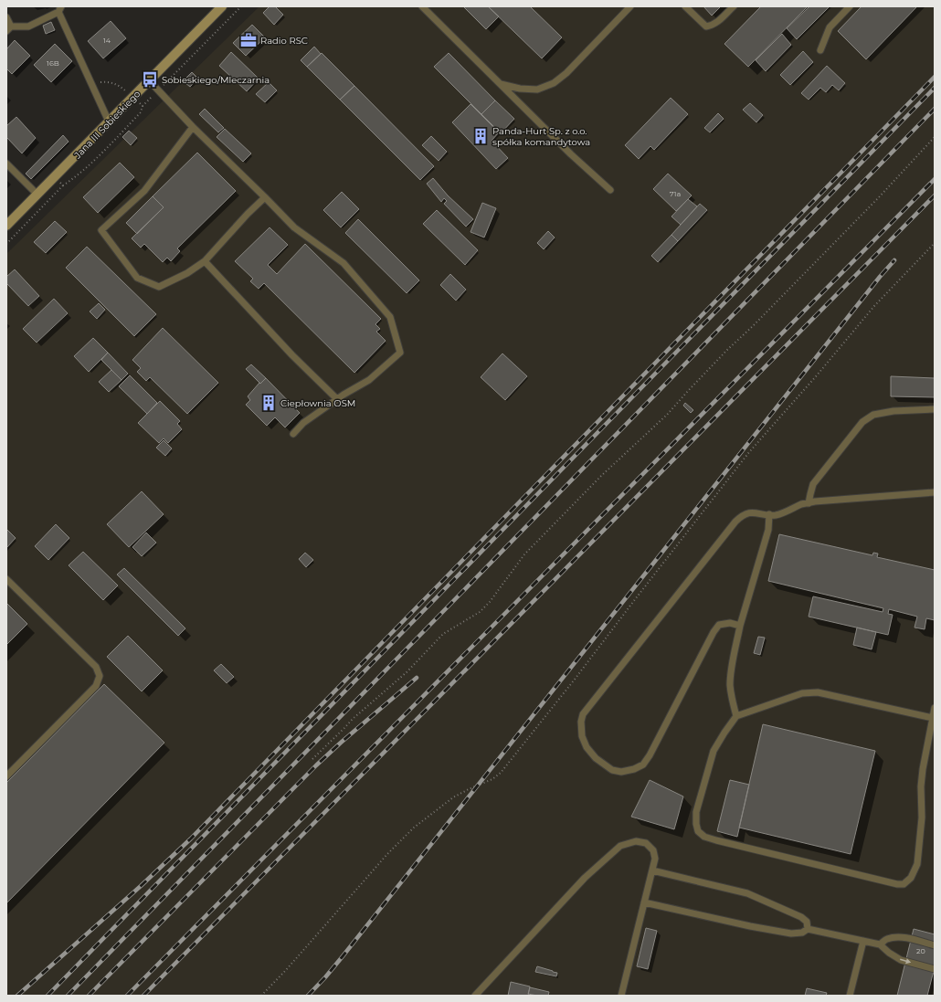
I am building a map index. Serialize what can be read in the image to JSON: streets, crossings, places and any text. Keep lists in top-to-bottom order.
{
  "streets": {
    "main road": ["Jana III Sobieskiego"]
  },
  "places": {
    "office": ["Radio RSC"],
    "bus stop": ["Sobieskiego/Mleczarnia"],
    "building": ["Panda-Hurt Sp. z o.o. spółka komandytowa", "Ciepłownia OSM"]
  },
  "house_numbers": [
    "14",
    "16B",
    "71a",
    "20"
  ]
}
